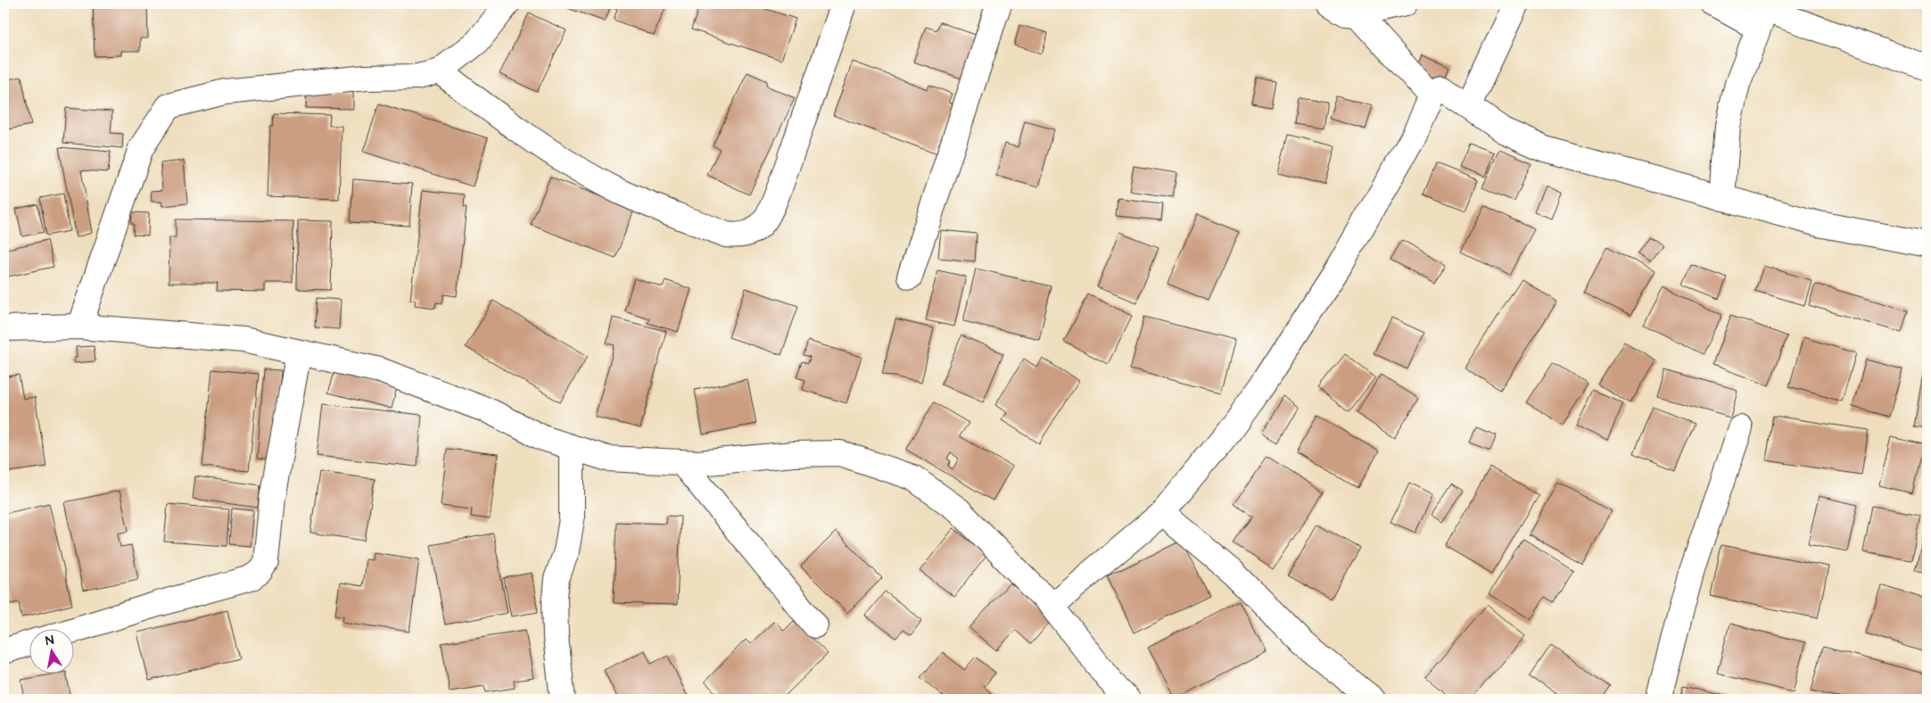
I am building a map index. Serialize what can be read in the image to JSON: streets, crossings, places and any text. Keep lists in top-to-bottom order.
{
  "north": "top"
}
